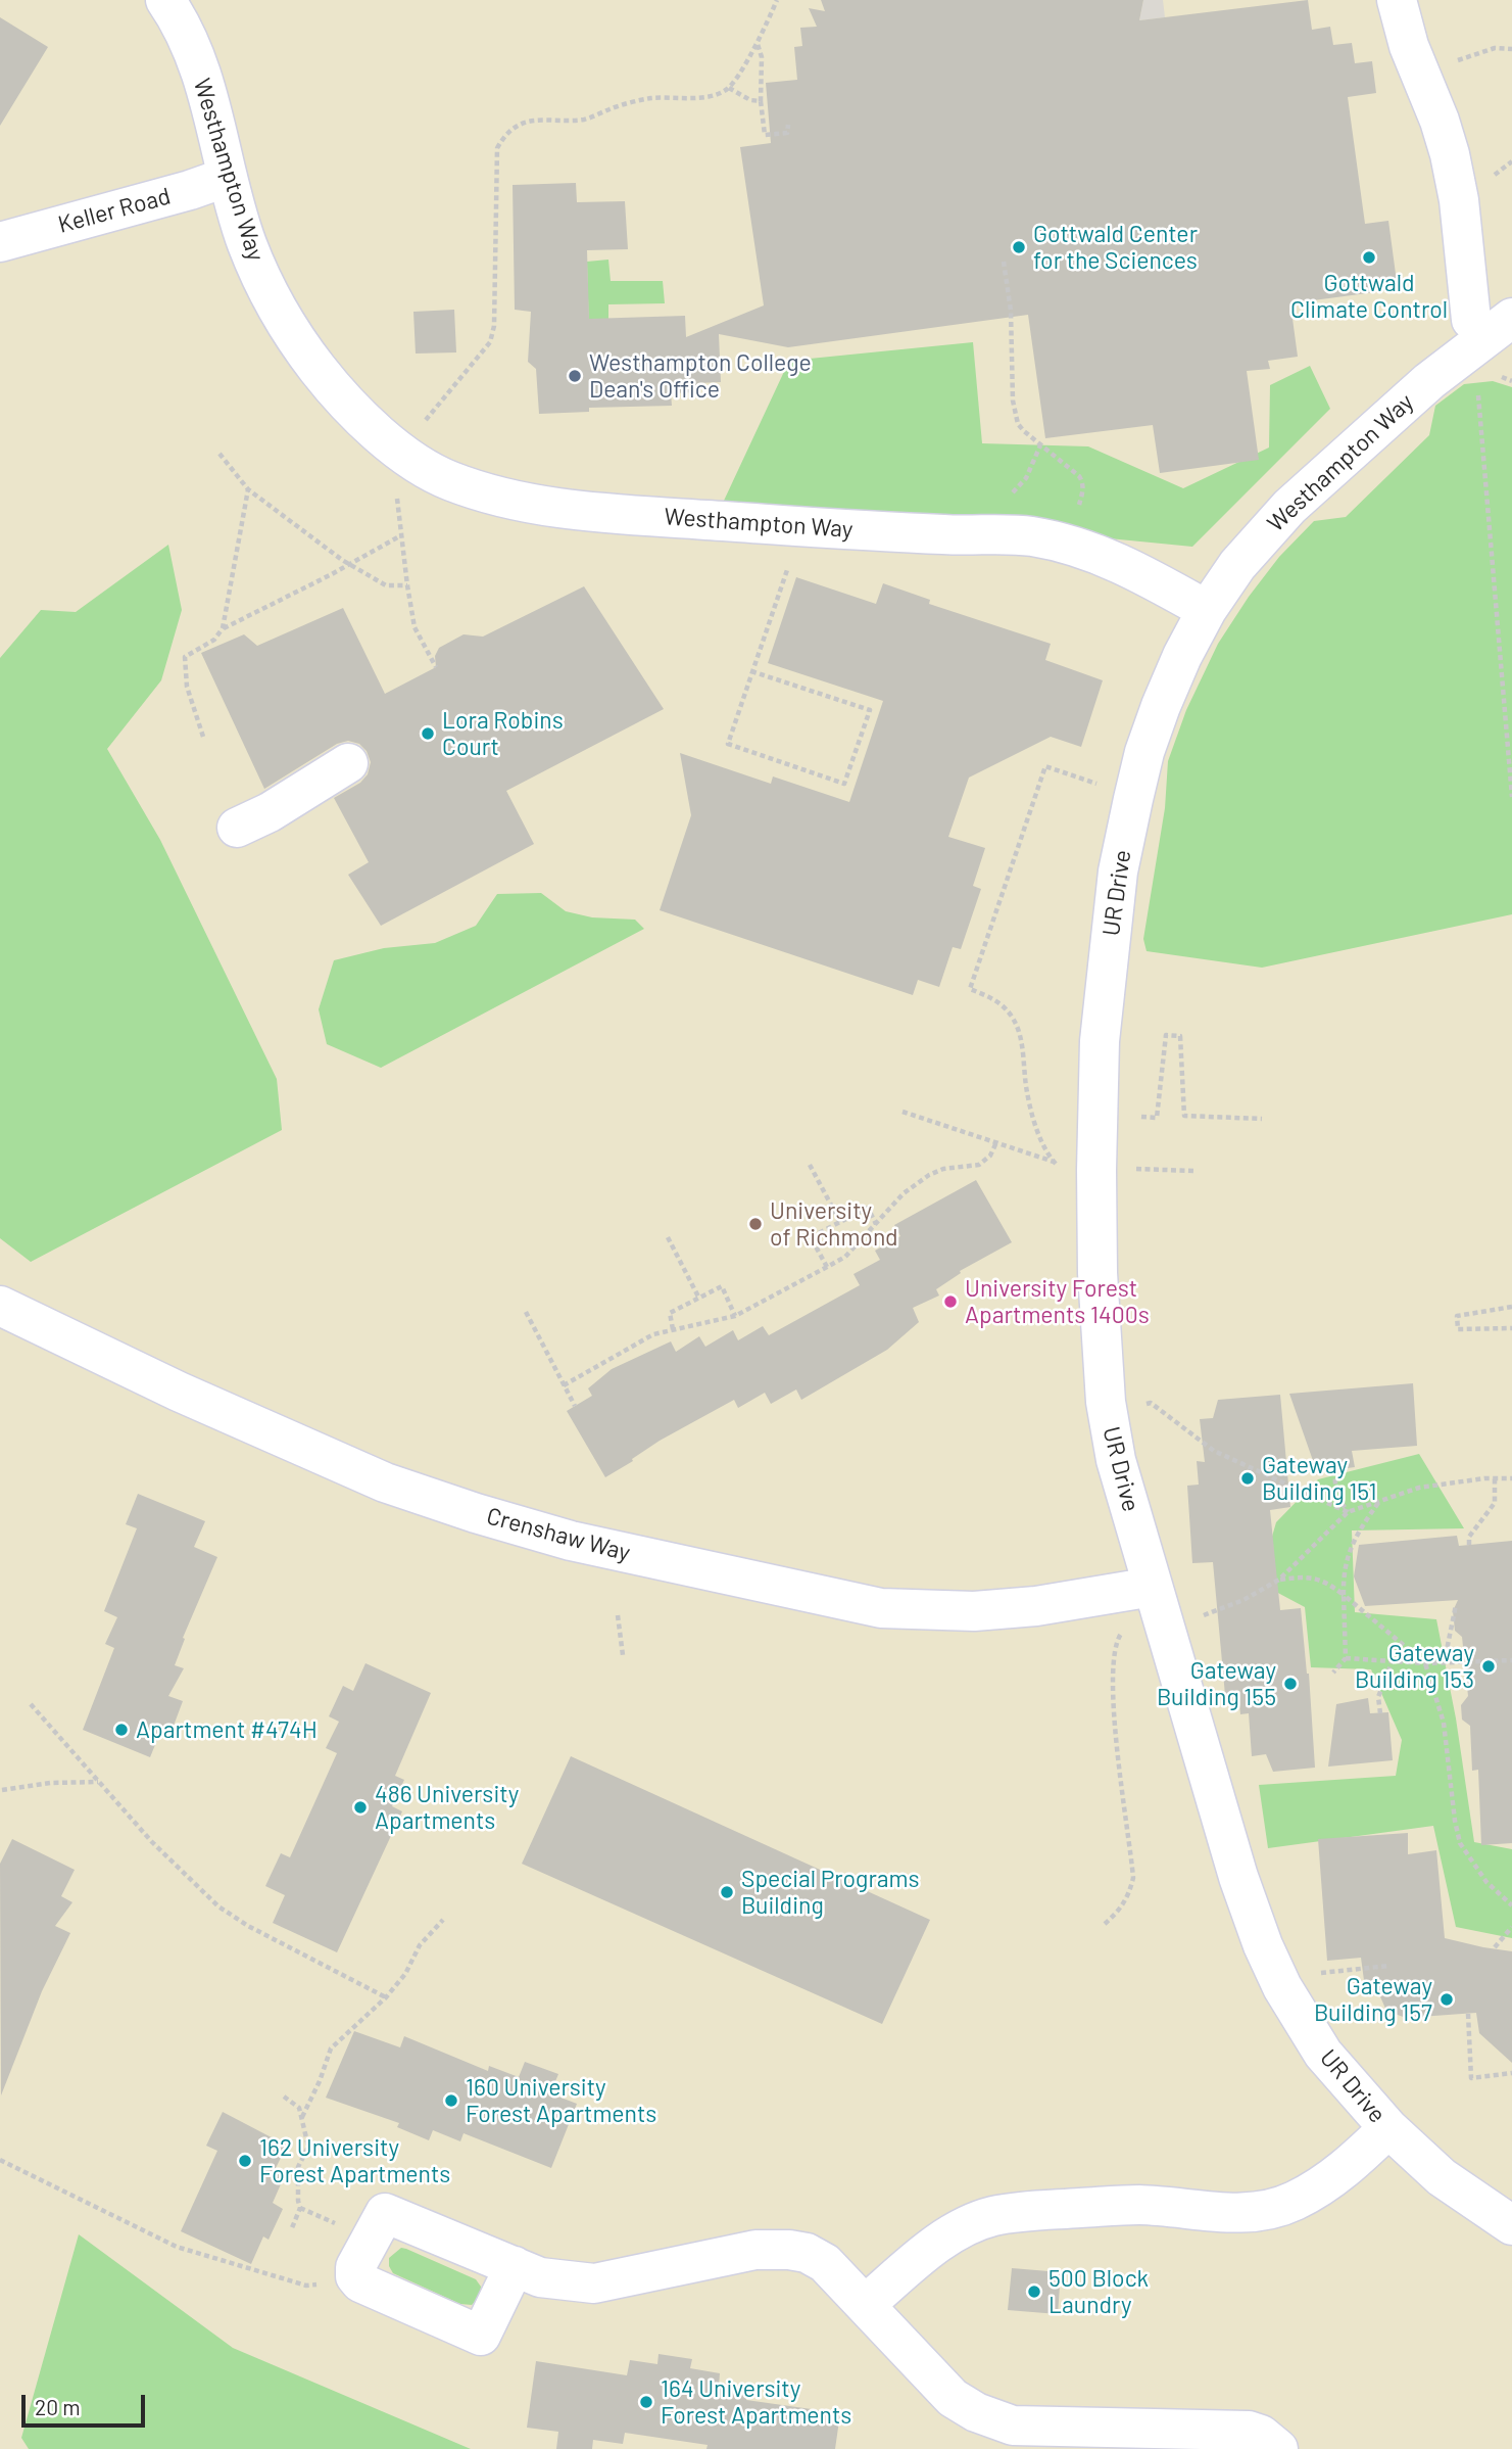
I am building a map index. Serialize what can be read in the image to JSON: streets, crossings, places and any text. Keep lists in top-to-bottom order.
{
  "streets": {
    "street": [
      "Westhampton Way",
      "Keller Road",
      "UR Drive",
      "Crenshaw Way"
    ]
  },
  "crossings": [
    ["Westhampton Way", "Keller Road"],
    ["Westhampton Way", "UR Drive"],
    ["UR Drive", "Crenshaw Way"]
  ],
  "places": [
    "Gottwald Center for the Sciences",
    "Gottwald Climate Control",
    "Westhampton College Dean's Office",
    "Lora Robins Court",
    "University of Richmond",
    "University Forest Apartments 1400s",
    "Gateway Building 151",
    "Gateway Building 153",
    "Gateway Building 155",
    "Apartment #474H",
    "486 University Apartments",
    "Special Programs Building",
    "Gateway Building 157",
    "160 University Forest Apartments",
    "162 University Forest Apartments",
    "500 Block Laundry",
    "164 University Forest Apartments"
  ],
  "scale_bar": "20 m"
}
